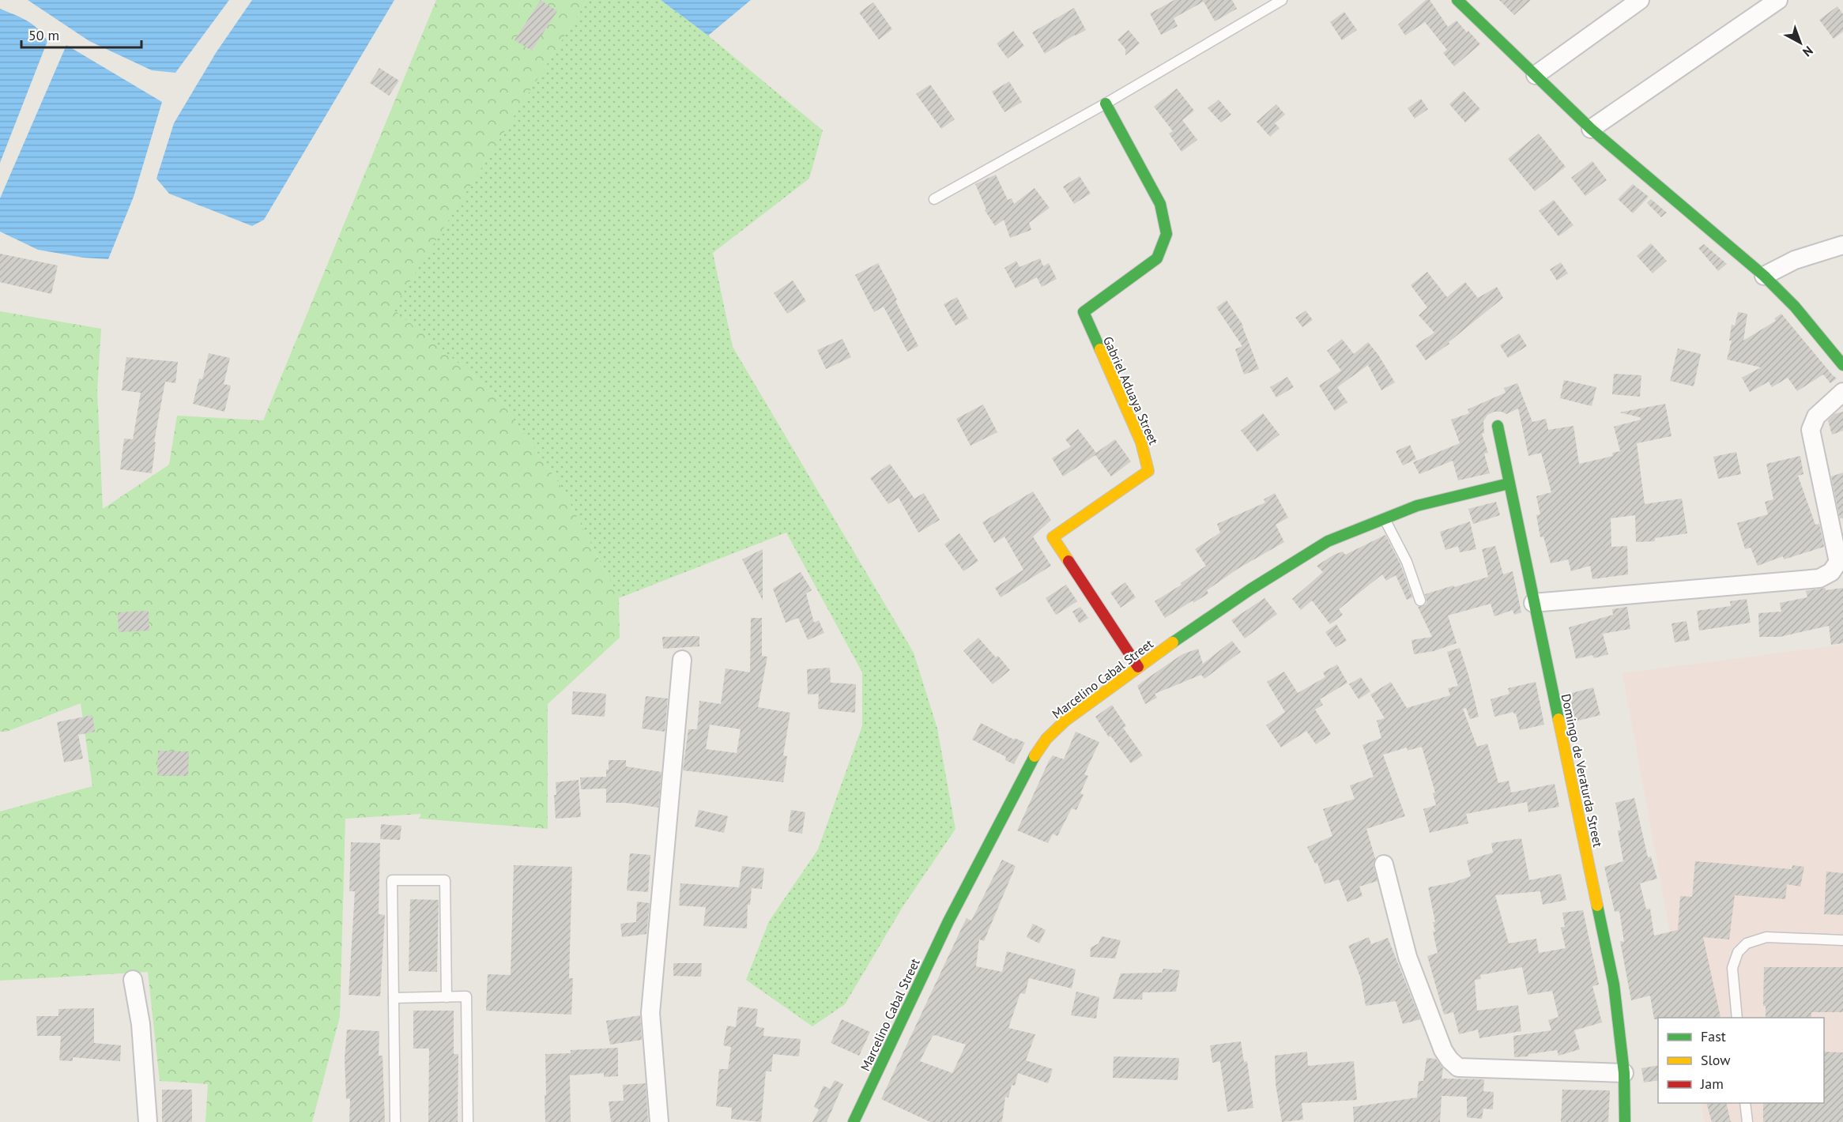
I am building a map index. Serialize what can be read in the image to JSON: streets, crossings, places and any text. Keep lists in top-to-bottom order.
{
  "streets": {
    "street": ["Gabriel Aduaya Street", "Marcelino Cabal Street", "Domingo de Veraturda Street"]
  },
  "crossings": [
    ["Gabriel Aduaya Street", "Marcelino Cabal Street"],
    ["Marcelino Cabal Street", "Domingo de Veraturda Street"]
  ],
  "legend": ["Fast", "Slow", "Jam"],
  "scale_bar": "50 m",
  "north": "bottom right"
}
